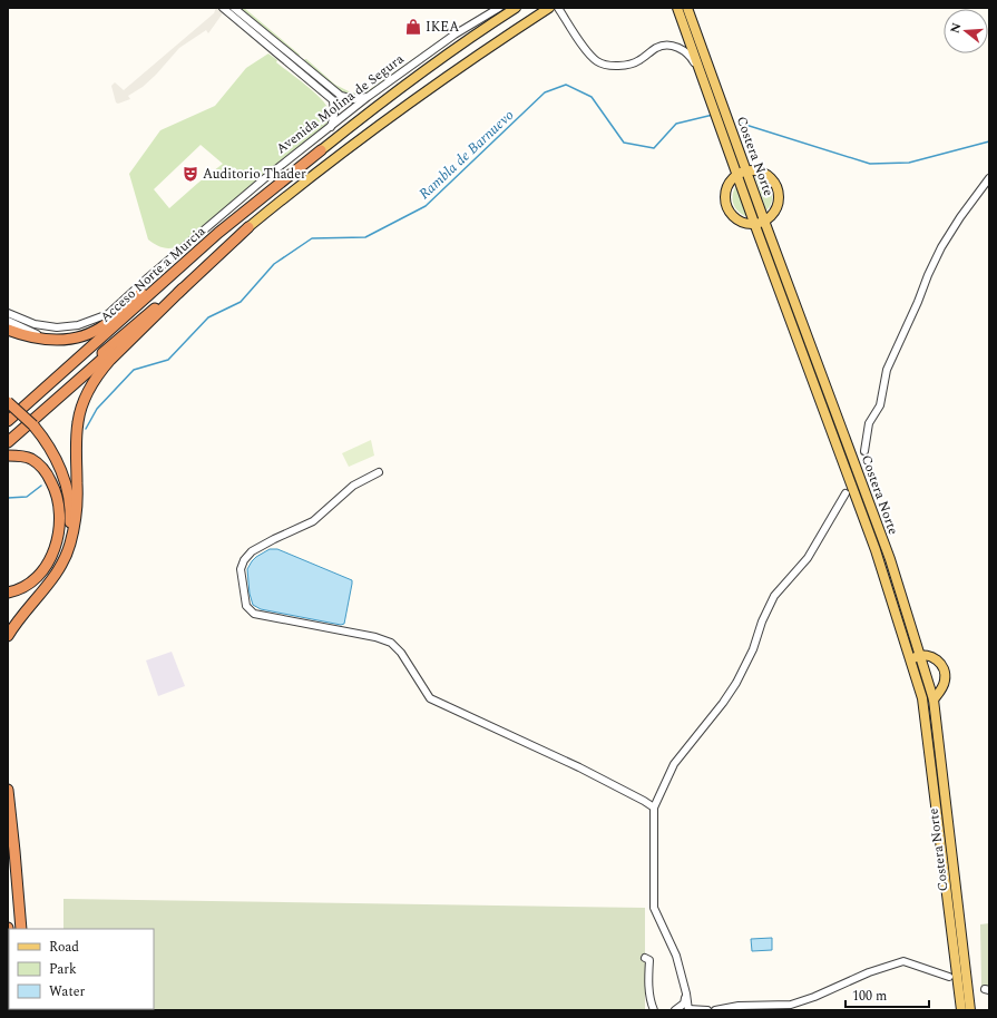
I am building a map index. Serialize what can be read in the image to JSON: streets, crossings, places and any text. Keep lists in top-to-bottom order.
{
  "streets": {
    "highway": ["Acceso Norte a Murcia"],
    "main road": ["Avenida Molina de Segura", "Costera Norte"]
  },
  "crossings": [
    ["Avenida Molina de Segura", "Acceso Norte a Murcia"]
  ],
  "water": ["Rambla de Barnuevo"],
  "places": {
    "shop": ["IKEA"],
    "theatre": ["Auditorio Thader"]
  },
  "legend": ["Road", "Park", "Water"],
  "scale_bar": "100 m",
  "north": "left"
}
